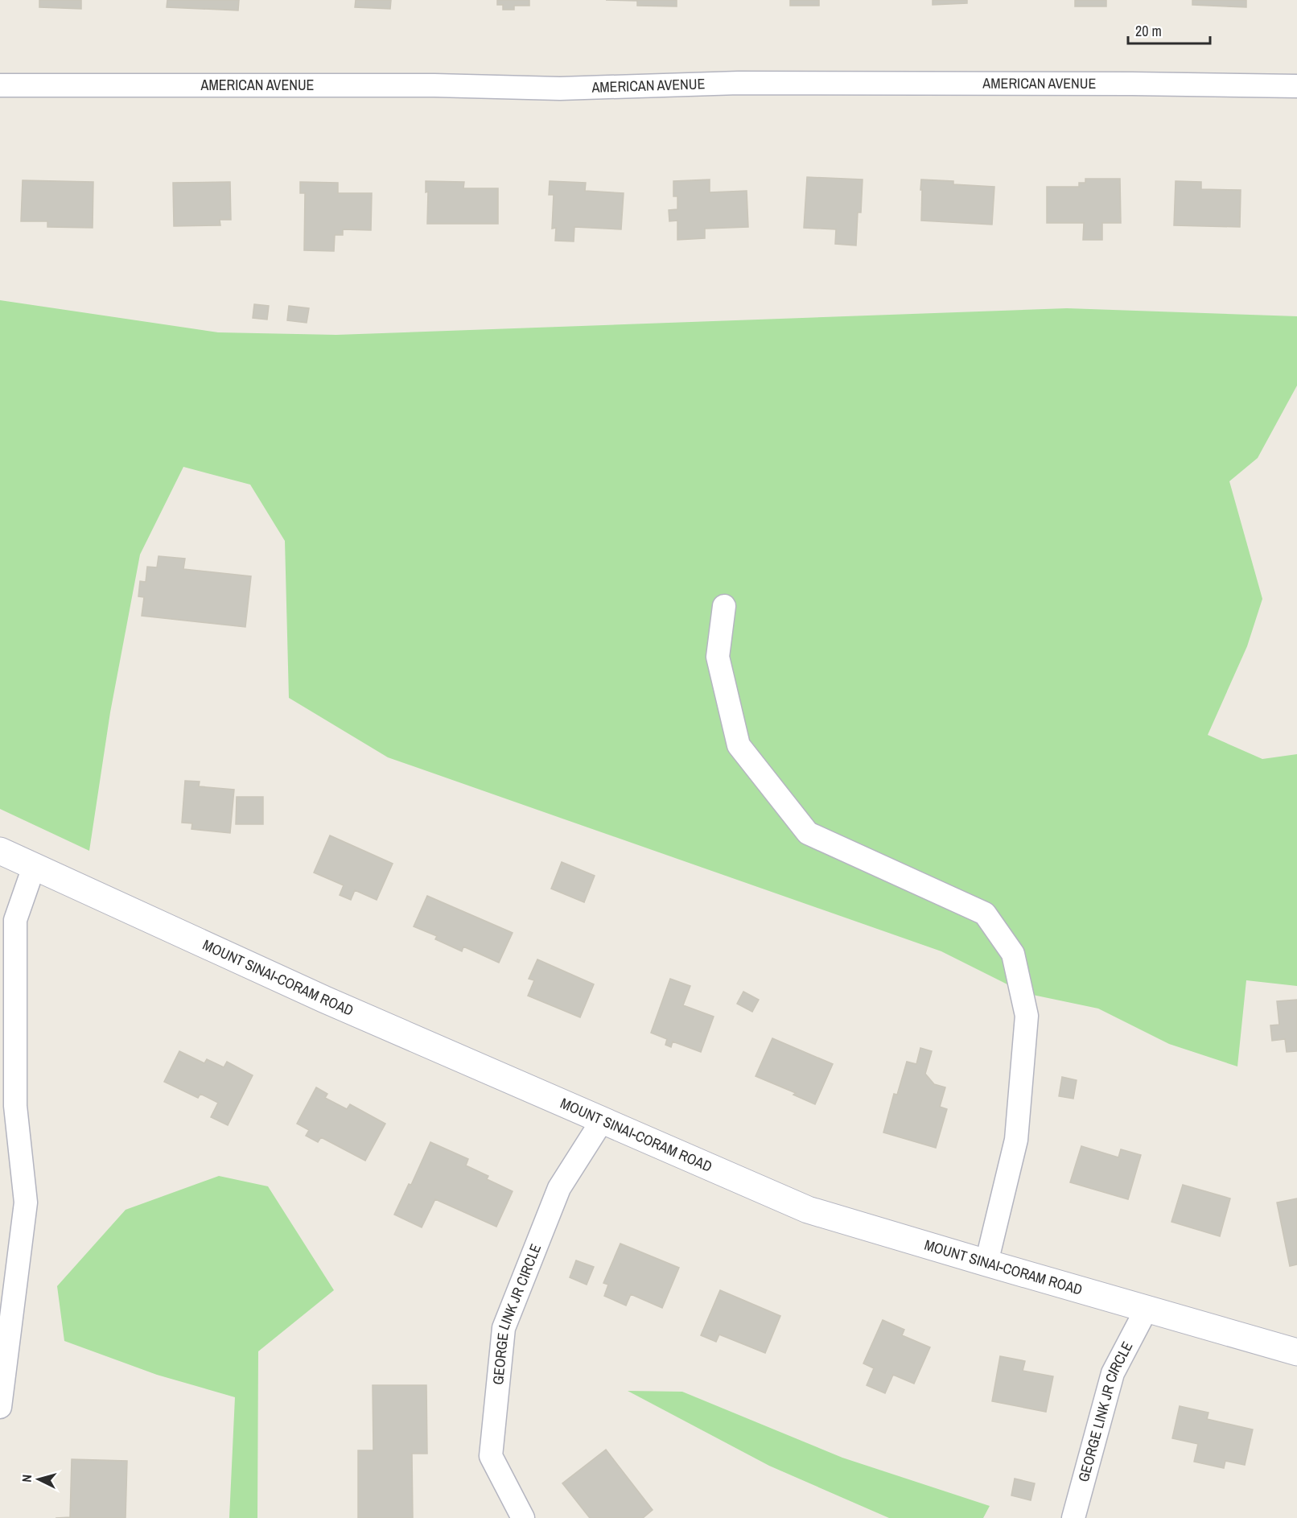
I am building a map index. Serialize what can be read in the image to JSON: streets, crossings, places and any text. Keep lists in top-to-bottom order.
{
  "streets": {
    "main road": ["MOUNT SINAI-CORAM ROAD"],
    "street": ["AMERICAN AVENUE", "GEORGE LINK JR CIRCLE"]
  },
  "crossings": [
    ["MOUNT SINAI-CORAM ROAD", "GEORGE LINK JR CIRCLE"]
  ],
  "scale_bar": "20 m",
  "north": "left"
}
